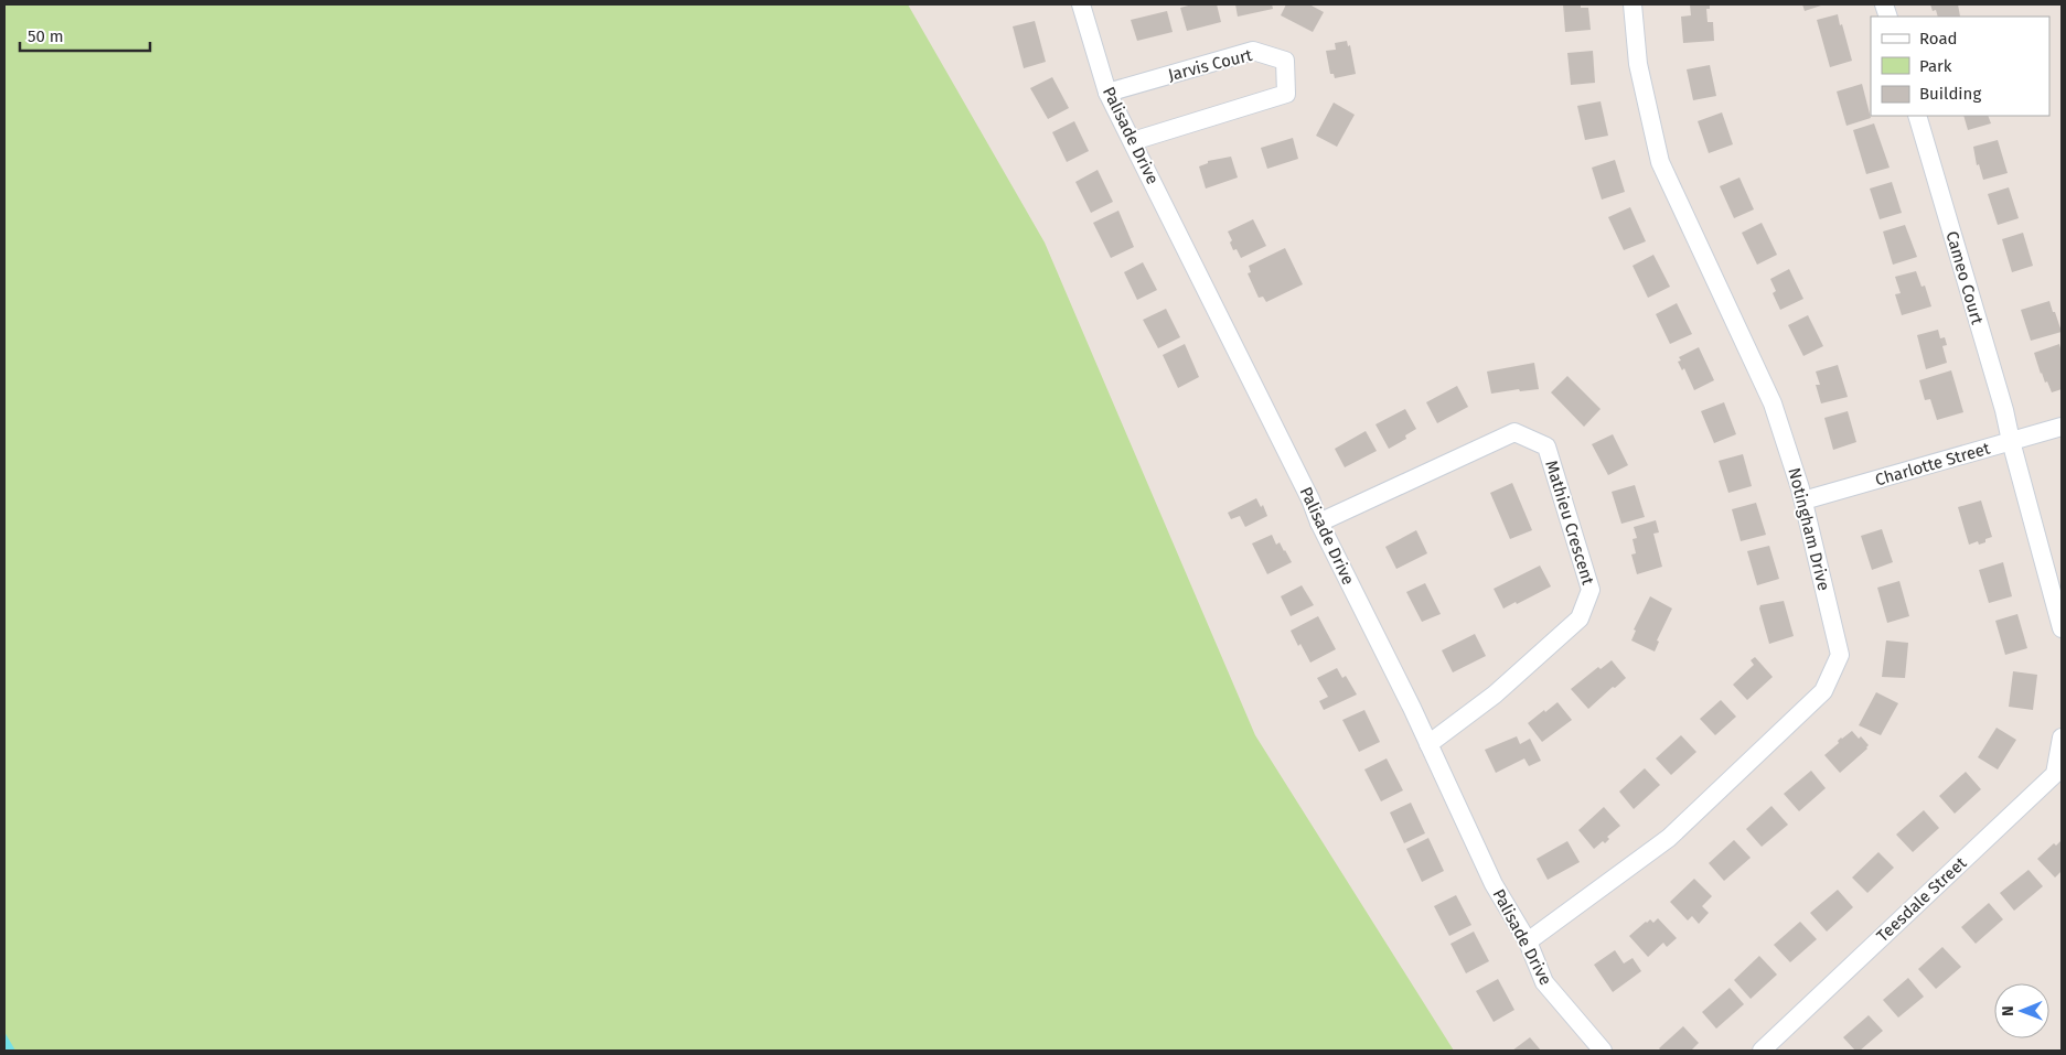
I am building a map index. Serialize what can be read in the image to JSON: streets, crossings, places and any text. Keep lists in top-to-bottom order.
{
  "streets": {
    "street": [
      "Jarvis Court",
      "Palisade Drive",
      "Cameo Court",
      "Charlotte Street",
      "Mathieu Crescent",
      "Notingham Drive",
      "Teesdale Street"
    ]
  },
  "crossings": [
    ["Jarvis Court", "Palisade Drive"],
    ["Palisade Drive", "Mathieu Crescent"],
    ["Palisade Drive", "Notingham Drive"],
    ["Cameo Court", "Charlotte Street"],
    ["Charlotte Street", "Notingham Drive"]
  ],
  "legend": ["Road", "Park", "Building"],
  "scale_bar": "50 m",
  "north": "left"
}
